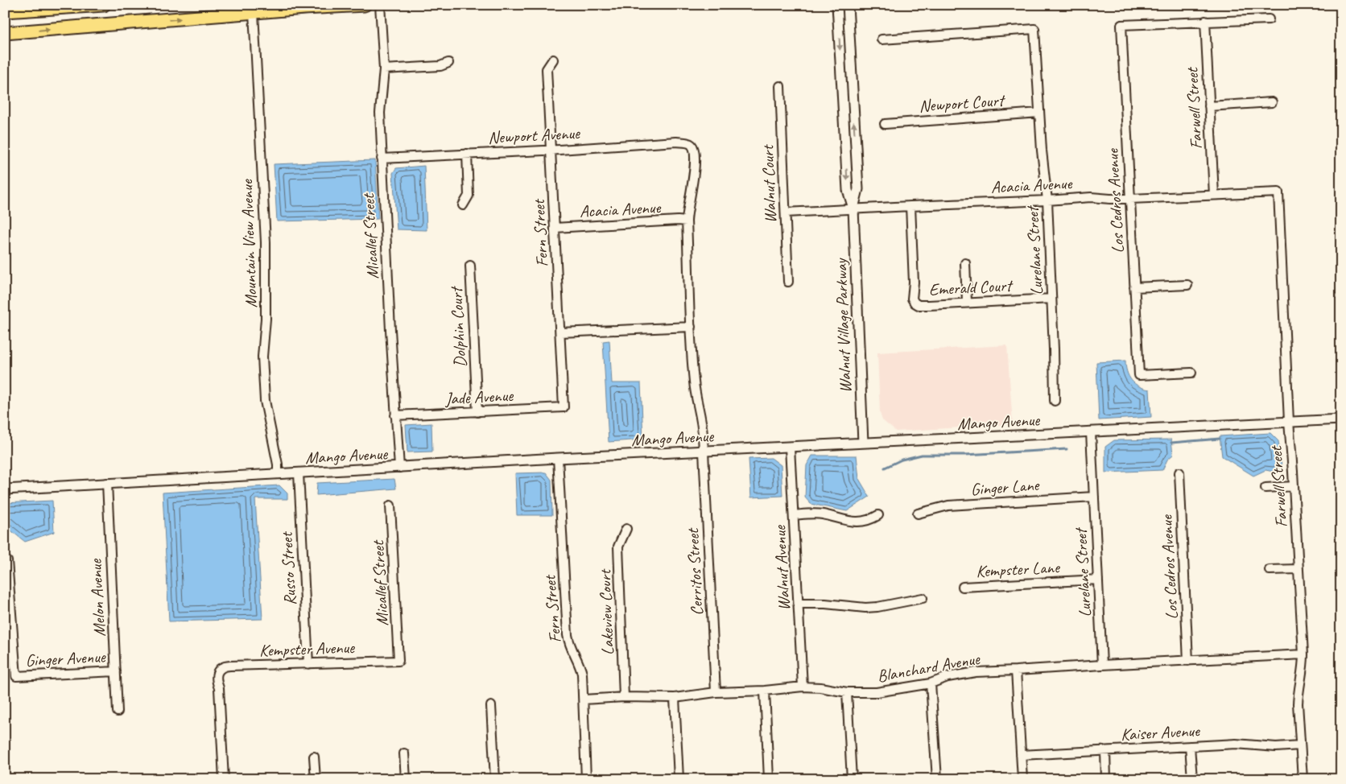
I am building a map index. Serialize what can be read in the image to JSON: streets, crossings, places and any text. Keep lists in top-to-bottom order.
{
  "streets": {
    "street": [
      "Newport Court",
      "Farwell Street",
      "Newport Avenue",
      "Walnut Court",
      "Acacia Avenue",
      "Los Cedros Avenue",
      "Fern Street",
      "Micallef Street",
      "Mountain View Avenue",
      "Lurelane Street",
      "Emerald Court",
      "Walnut Village Parkway",
      "Dolphin Court",
      "Jade Avenue",
      "Mango Avenue",
      "Ginger Lane",
      "Walnut Avenue",
      "Russo Street",
      "Kempster Lane",
      "Cerritos Street",
      "Melon Avenue",
      "Lakeview Court",
      "Kempster Avenue",
      "Ginger Avenue",
      "Blanchard Avenue",
      "Kaiser Avenue"
    ]
  },
  "crossings": [
    ["Newport Court", "Lurelane Street"],
    ["Farwell Street", "Acacia Avenue"],
    ["Farwell Street", "Los Cedros Avenue"],
    ["Farwell Street", "Mango Avenue"],
    ["Farwell Street", "Blanchard Avenue"],
    ["Farwell Street", "Kaiser Avenue"],
    ["Newport Avenue", "Acacia Avenue"],
    ["Newport Avenue", "Fern Street"],
    ["Newport Avenue", "Micallef Street"],
    ["Newport Avenue", "Cerritos Street"],
    ["Walnut Court", "Acacia Avenue"],
    ["Acacia Avenue", "Los Cedros Avenue"],
    ["Acacia Avenue", "Fern Street"],
    ["Acacia Avenue", "Lurelane Street"],
    ["Acacia Avenue", "Emerald Court"],
    ["Acacia Avenue", "Walnut Village Parkway"],
    ["Acacia Avenue", "Cerritos Street"],
    ["Los Cedros Avenue", "Blanchard Avenue"],
    ["Fern Street", "Jade Avenue"],
    ["Fern Street", "Mango Avenue"],
    ["Fern Street", "Blanchard Avenue"],
    ["Micallef Street", "Jade Avenue"],
    ["Micallef Street", "Mango Avenue"],
    ["Micallef Street", "Kempster Avenue"],
    ["Mountain View Avenue", "Mango Avenue"],
    ["Lurelane Street", "Emerald Court"],
    ["Lurelane Street", "Mango Avenue"],
    ["Lurelane Street", "Ginger Lane"],
    ["Lurelane Street", "Kempster Lane"],
    ["Lurelane Street", "Blanchard Avenue"],
    ["Walnut Village Parkway", "Mango Avenue"],
    ["Dolphin Court", "Jade Avenue"],
    ["Mango Avenue", "Walnut Avenue"],
    ["Mango Avenue", "Russo Street"],
    ["Mango Avenue", "Cerritos Street"],
    ["Mango Avenue", "Melon Avenue"],
    ["Walnut Avenue", "Blanchard Avenue"],
    ["Russo Street", "Kempster Avenue"],
    ["Cerritos Street", "Blanchard Avenue"],
    ["Melon Avenue", "Ginger Avenue"],
    ["Lakeview Court", "Blanchard Avenue"]
  ]
}
